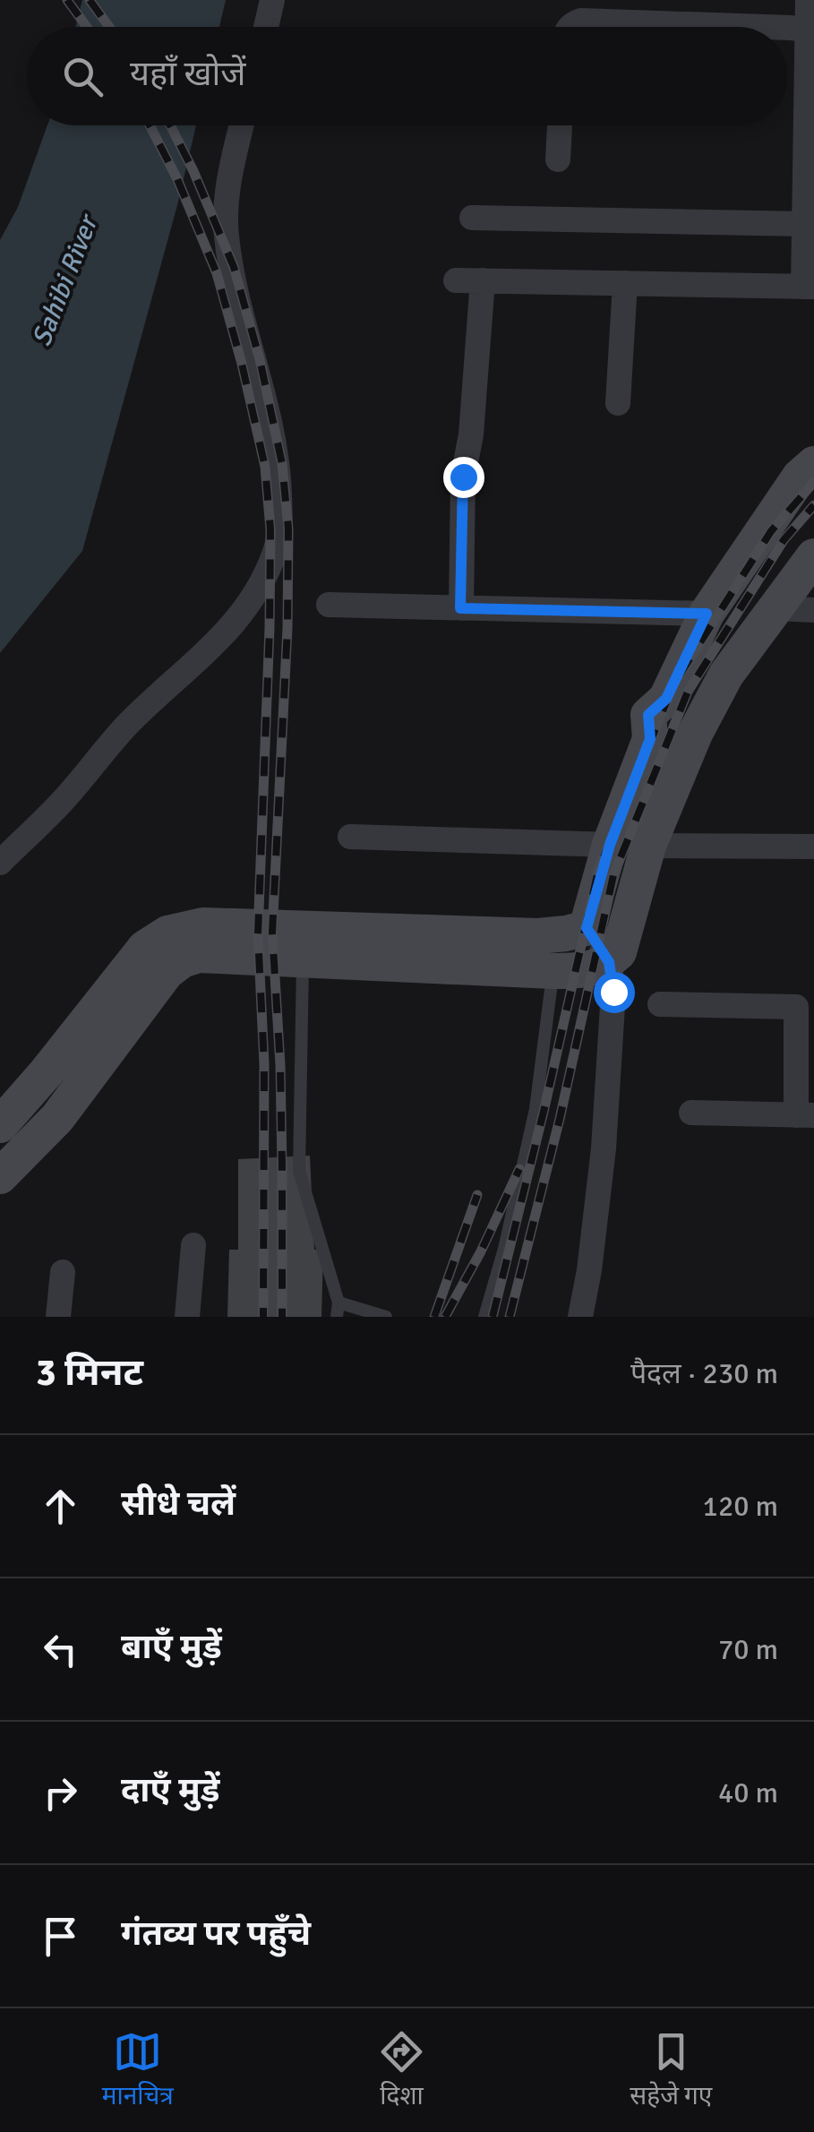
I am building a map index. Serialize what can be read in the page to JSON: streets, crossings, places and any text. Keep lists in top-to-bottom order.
{
  "water": ["Sahibi River"],
  "page": {
    "search": "यहाँ खोजें",
    "heading": ["3 मिनट", "पैदल · 230 m"],
    "list": [
      ["सीधे चलें", "120 m"],
      ["बाएँ मुड़ें", "70 m"],
      ["दाएँ मुड़ें", "40 m"],
      "गंतव्य पर पहुँचे"
    ],
    "nav": ["मानचित्र", "दिशा", "सहेजे गए"]
  }
}
